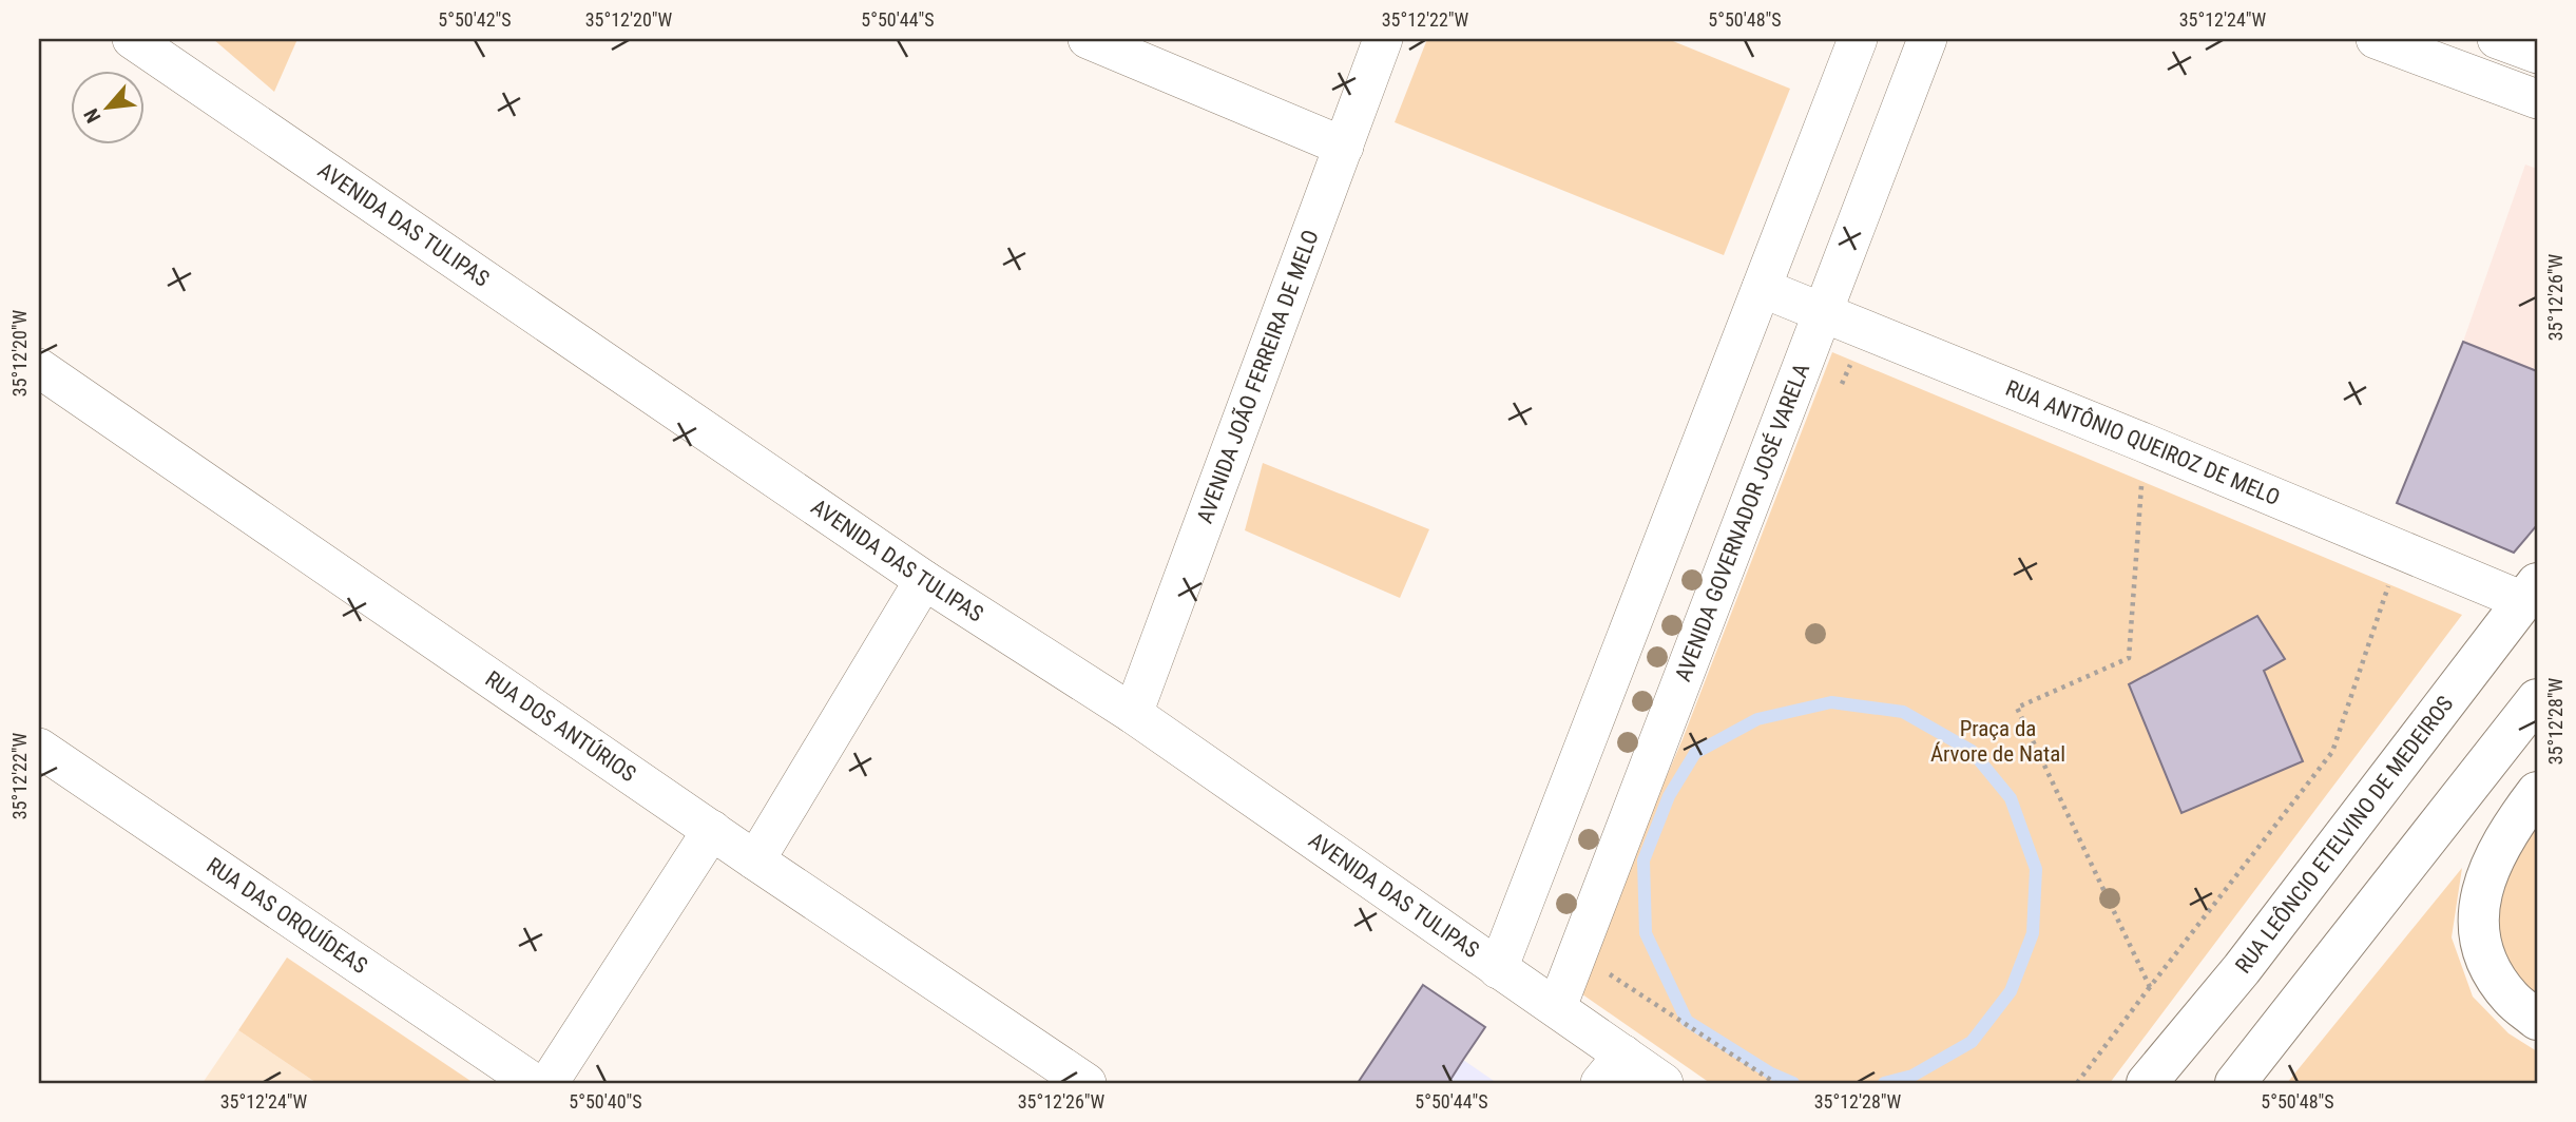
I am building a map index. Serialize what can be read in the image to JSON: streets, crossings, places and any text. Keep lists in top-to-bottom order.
{
  "streets": {
    "main road": ["RUA LEÔNCIO ETELVINO DE MEDEIROS"],
    "street": [
      "AVENIDA DAS TULIPAS",
      "AVENIDA JOÃO FERREIRA DE MELO",
      "RUA ANTÔNIO QUEIROZ DE MELO",
      "AVENIDA GOVERNADOR JOSÉ VARELA",
      "RUA DOS ANTÚRIOS",
      "RUA DAS ORQUÍDEAS"
    ]
  },
  "crossings": [
    ["AVENIDA DAS TULIPAS", "AVENIDA JOÃO FERREIRA DE MELO"],
    ["AVENIDA DAS TULIPAS", "AVENIDA GOVERNADOR JOSÉ VARELA"],
    ["RUA ANTÔNIO QUEIROZ DE MELO", "AVENIDA GOVERNADOR JOSÉ VARELA"],
    ["RUA ANTÔNIO QUEIROZ DE MELO", "RUA LEÔNCIO ETELVINO DE MEDEIROS"]
  ],
  "parks": ["Praça da Árvore de Natal"],
  "north": "bottom left",
  "coordinates": [
    "5°50'42\"S",
    "35°12'20\"W",
    "5°50'44\"S",
    "35°12'22\"W",
    "5°50'48\"S",
    "35°12'24\"W",
    "35°12'26\"W",
    "35°12'28\"W",
    "5°50'40\"S"
  ]
}
